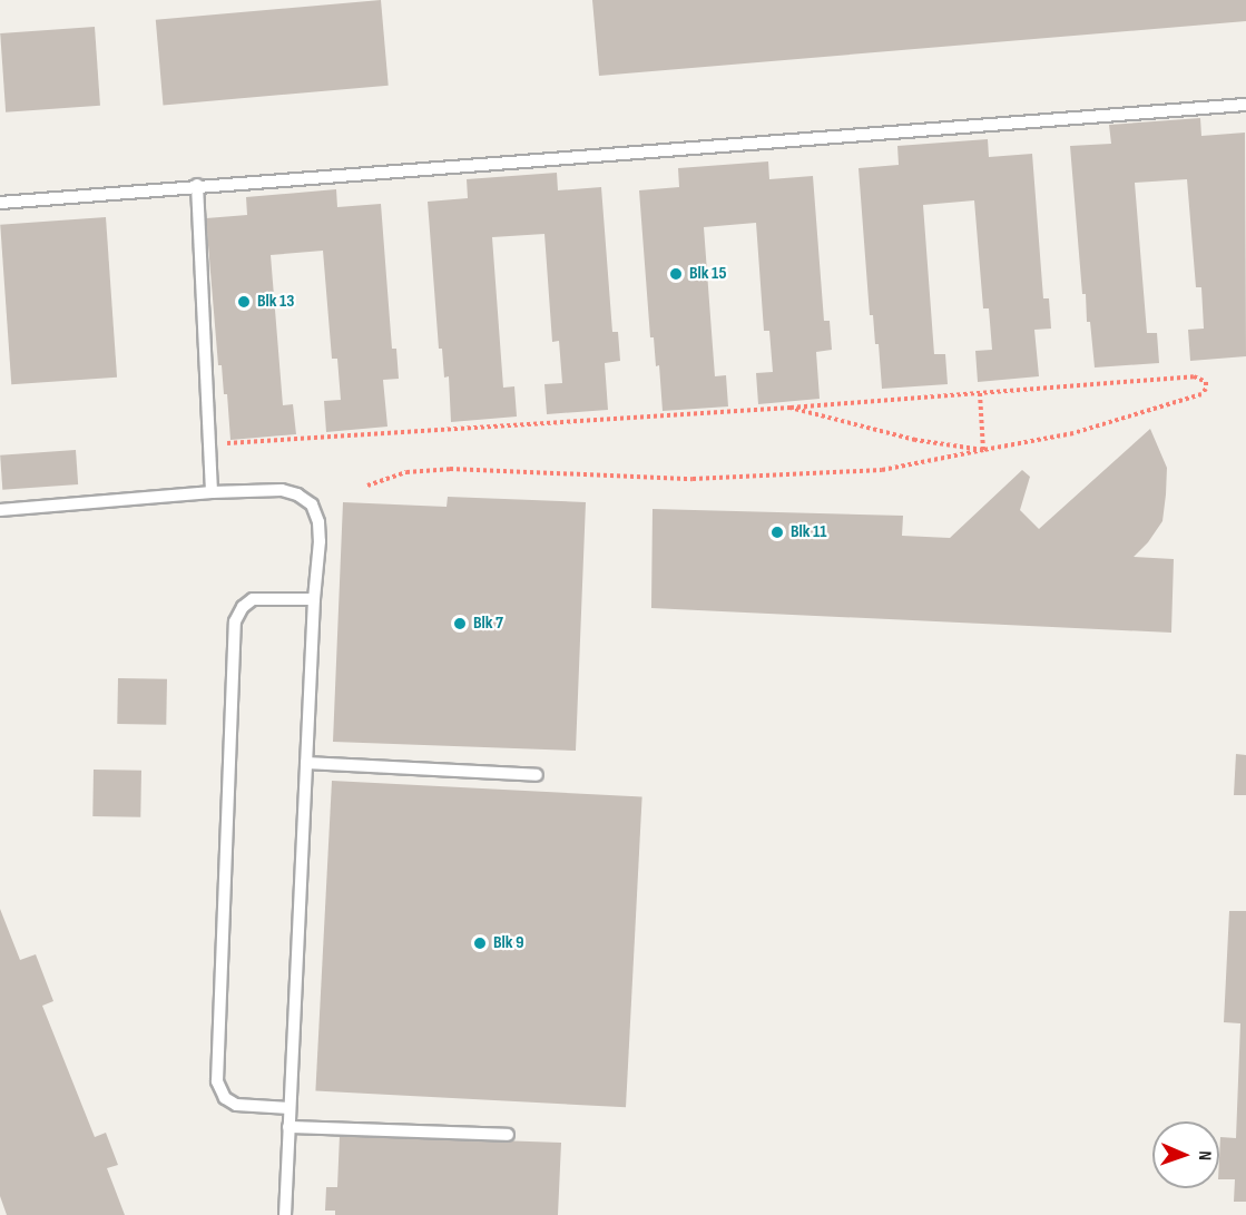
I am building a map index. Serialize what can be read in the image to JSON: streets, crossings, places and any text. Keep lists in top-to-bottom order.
{
  "places": [
    "Blk 15",
    "Blk 13",
    "Blk 11",
    "Blk 7",
    "Blk 9"
  ],
  "north": "right"
}
